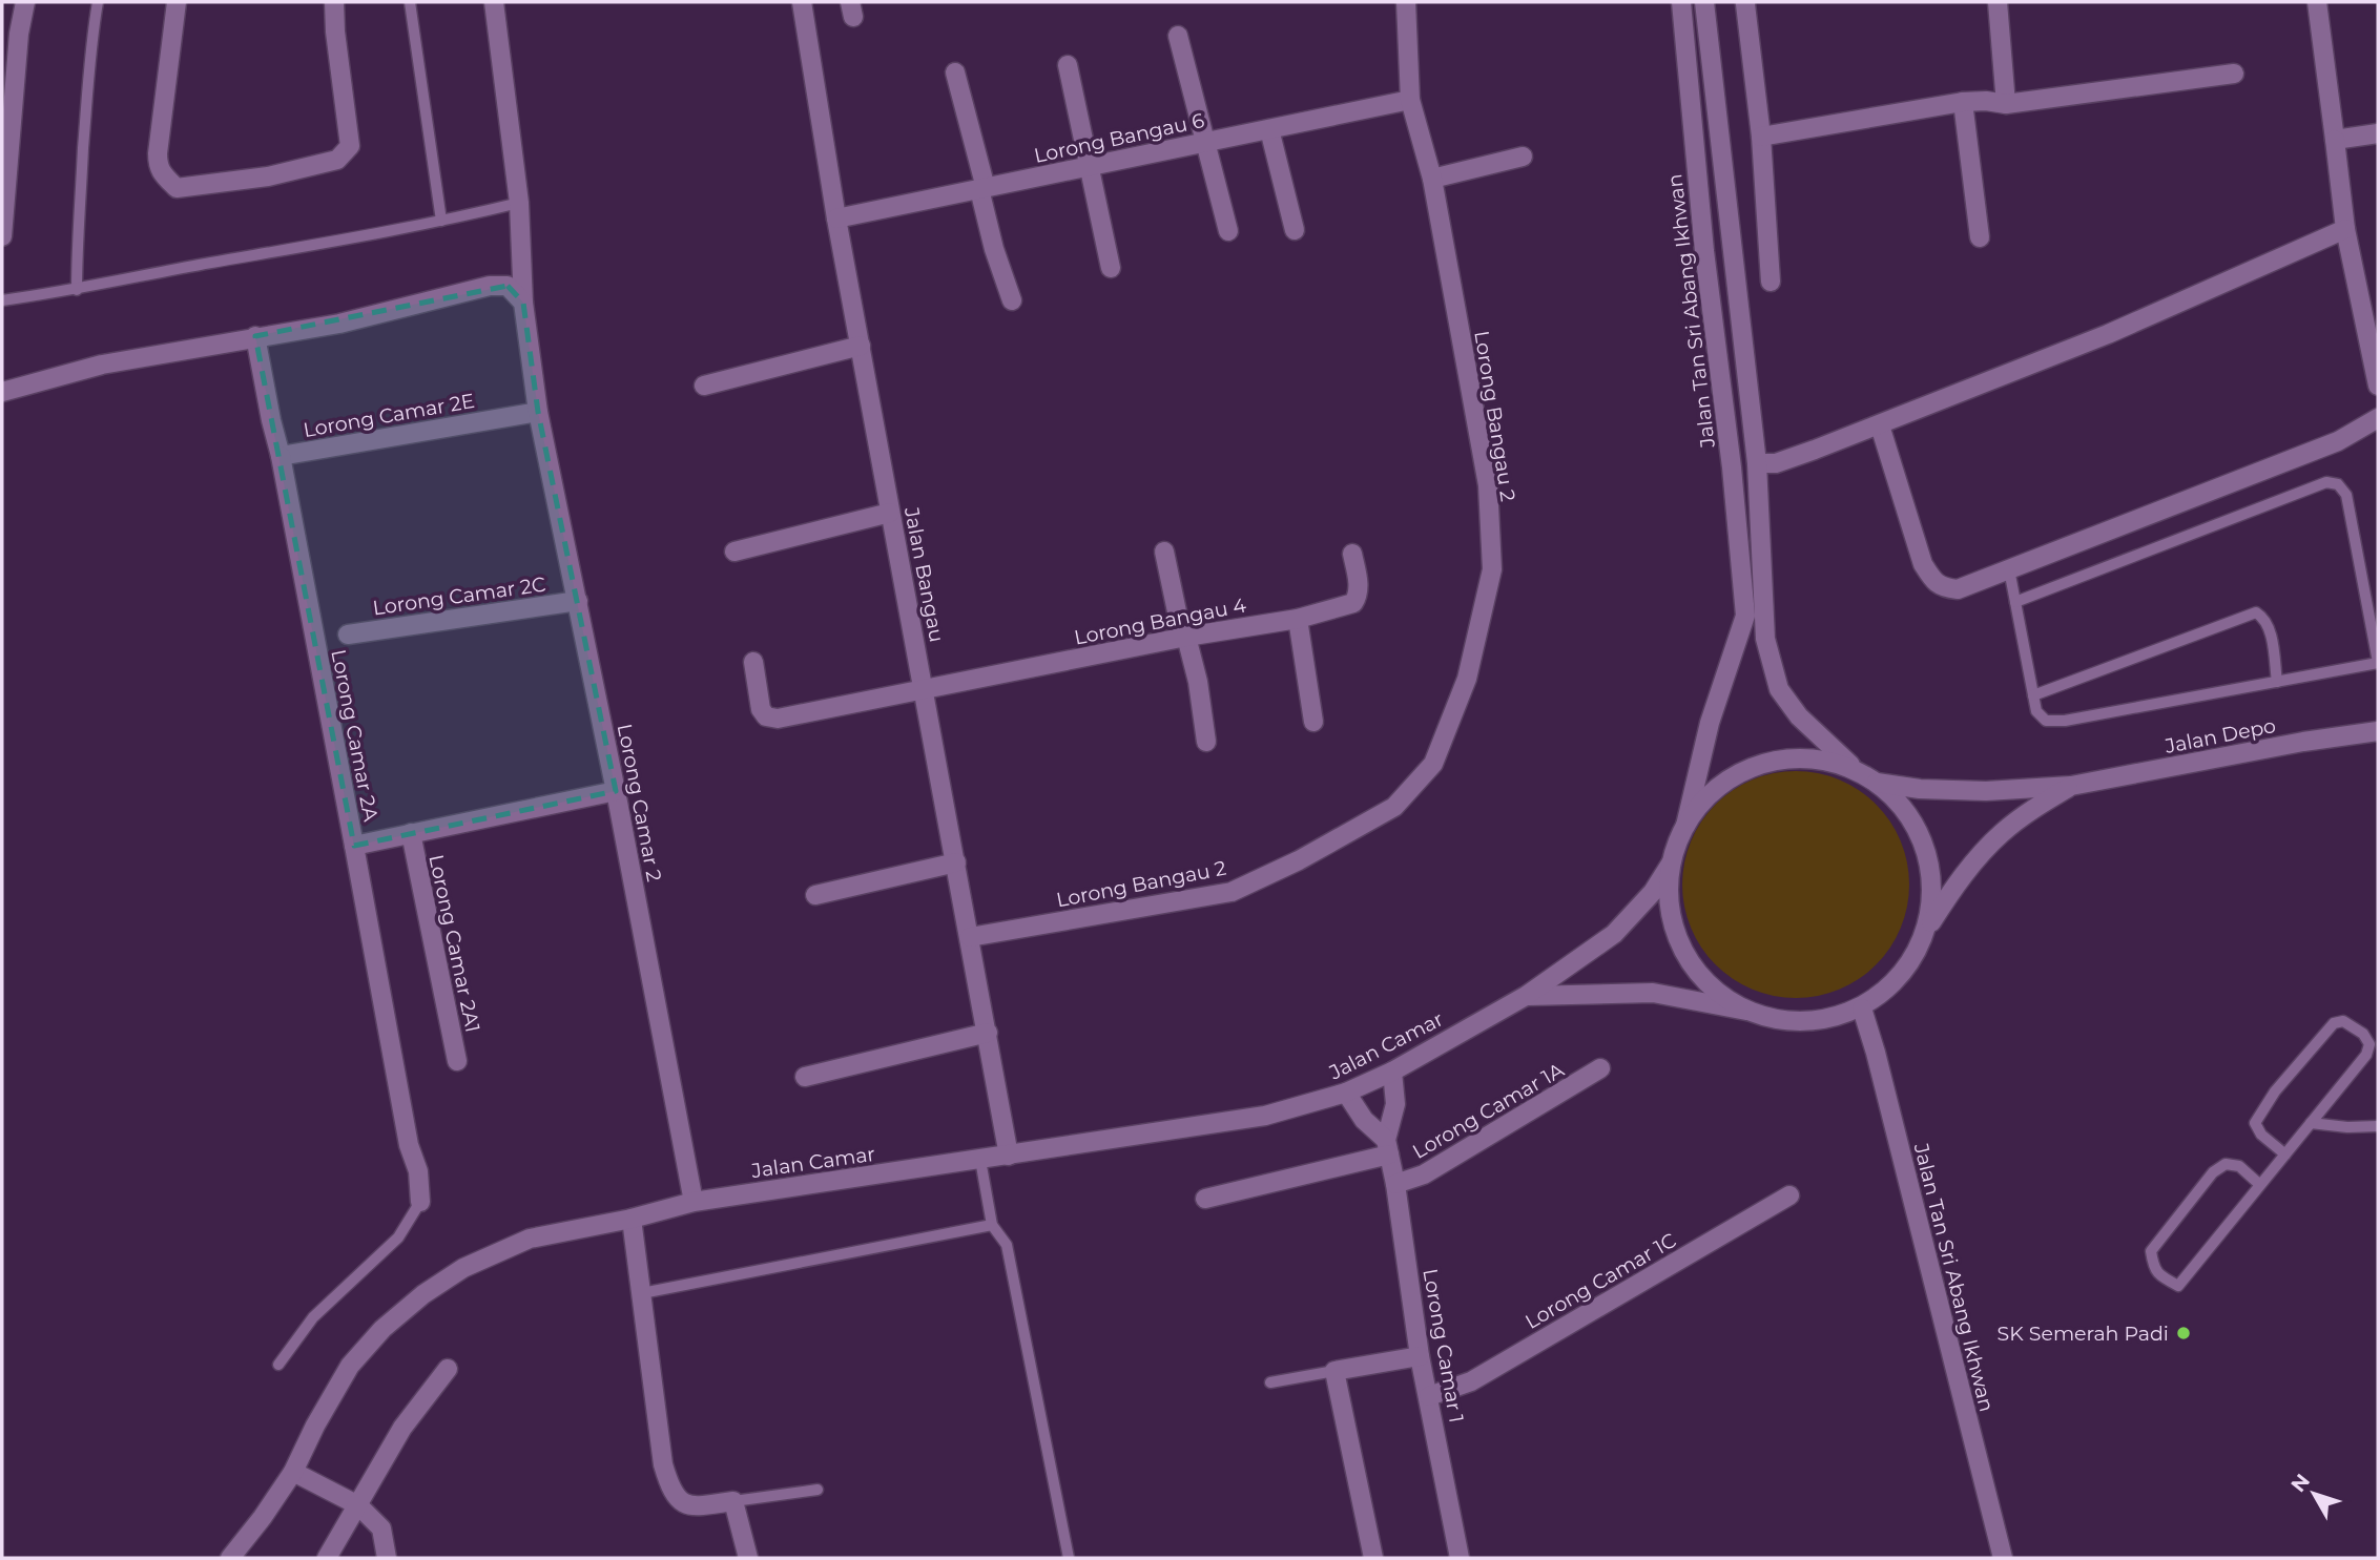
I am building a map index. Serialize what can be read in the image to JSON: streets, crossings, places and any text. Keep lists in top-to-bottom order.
{
  "streets": {
    "street": [
      "Lorong Bangau 6",
      "Jalan Tan Sri Abang Ikhwan",
      "Lorong Camar 2E",
      "Lorong Bangau 2",
      "Jalan Bangau",
      "Lorong Camar 2C",
      "Lorong Bangau 4",
      "Lorong Camar 2A",
      "Jalan Depo",
      "Lorong Camar 2",
      "Lorong Camar 2A1",
      "Jalan Camar",
      "Lorong Camar 1A",
      "Lorong Camar 1C",
      "Lorong Camar 1"
    ]
  },
  "crossings": [
    ["Lorong Bangau 6", "Lorong Bangau 2"],
    ["Lorong Bangau 6", "Jalan Bangau"],
    ["Lorong Camar 2E", "Lorong Camar 2A"],
    ["Lorong Camar 2E", "Lorong Camar 2"],
    ["Lorong Bangau 2", "Jalan Bangau"],
    ["Jalan Bangau", "Lorong Bangau 4"],
    ["Jalan Bangau", "Jalan Camar"],
    ["Lorong Camar 2C", "Lorong Camar 2"],
    ["Lorong Camar 2A", "Lorong Camar 2"],
    ["Lorong Camar 2A", "Lorong Camar 2A1"],
    ["Lorong Camar 2", "Jalan Camar"],
    ["Jalan Camar", "Lorong Camar 1"],
    ["Lorong Camar 1A", "Lorong Camar 1"],
    ["Lorong Camar 1C", "Lorong Camar 1"]
  ],
  "places": ["SK Semerah Padi"],
  "north": "top left"
}
